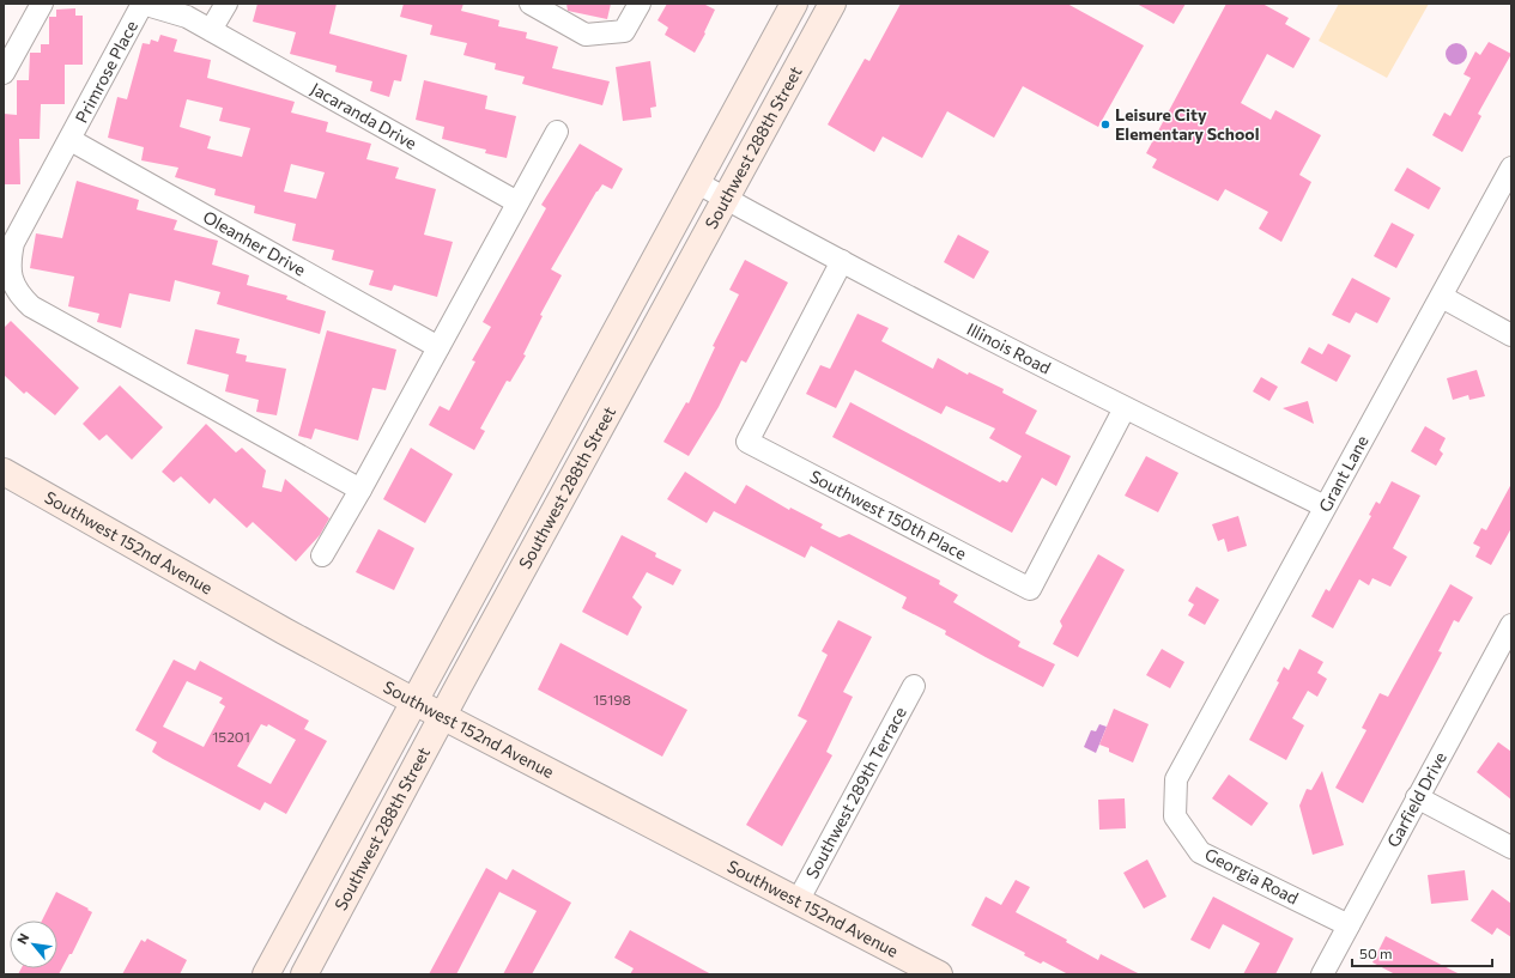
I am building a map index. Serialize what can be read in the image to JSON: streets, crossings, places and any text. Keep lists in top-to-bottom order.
{
  "streets": {
    "main road": ["Southwest 288th Street", "Southwest 152nd Avenue"],
    "street": [
      "Primrose Place",
      "Jacaranda Drive",
      "Oleanher Drive",
      "Illinois Road",
      "Grant Lane",
      "Southwest 150th Place",
      "Southwest 289th Terrace",
      "Garfield Drive",
      "Georgia Road"
    ]
  },
  "crossings": [
    ["Primrose Place", "Jacaranda Drive"],
    ["Primrose Place", "Oleanher Drive"],
    ["Southwest 288th Street", "Illinois Road"],
    ["Southwest 288th Street", "Southwest 152nd Avenue"],
    ["Illinois Road", "Grant Lane"],
    ["Illinois Road", "Southwest 150th Place"],
    ["Grant Lane", "Georgia Road"],
    ["Southwest 152nd Avenue", "Southwest 289th Terrace"],
    ["Garfield Drive", "Georgia Road"]
  ],
  "places": ["Leisure City Elementary School"],
  "house_numbers": ["15198", "15201"],
  "scale_bar": "50 m",
  "north": "top left"
}
